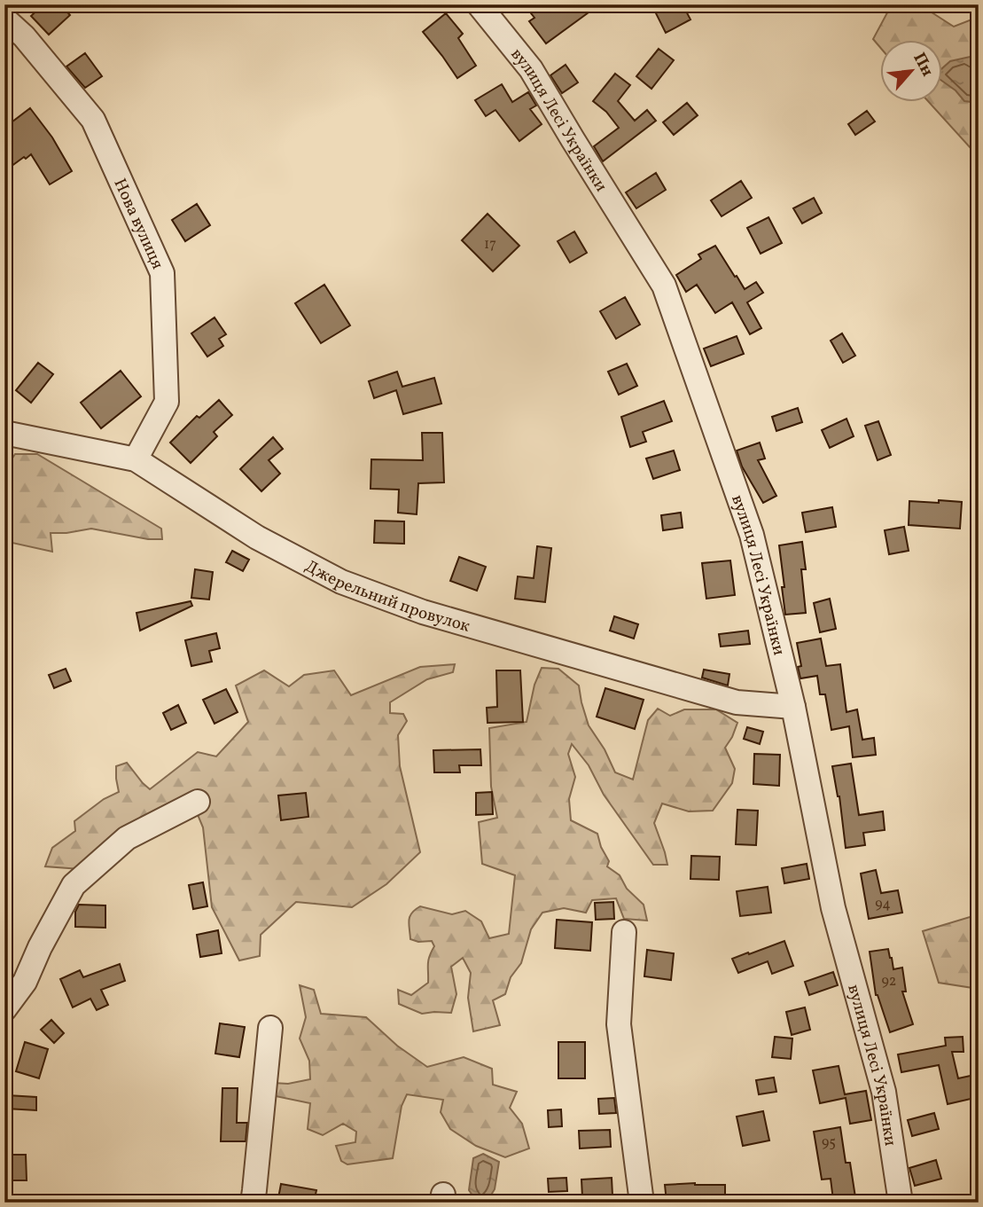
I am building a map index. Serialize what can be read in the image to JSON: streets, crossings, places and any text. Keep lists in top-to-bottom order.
{
  "streets": {
    "street": ["вулиця Лесі Українки", "Нова вулиця", "Джерельний провулок"]
  },
  "crossings": [
    ["вулиця Лесі Українки", "Джерельний провулок"],
    ["Нова вулиця", "Джерельний провулок"]
  ],
  "house_numbers": [
    "17",
    "94",
    "92",
    "95"
  ],
  "north": "top right"
}
